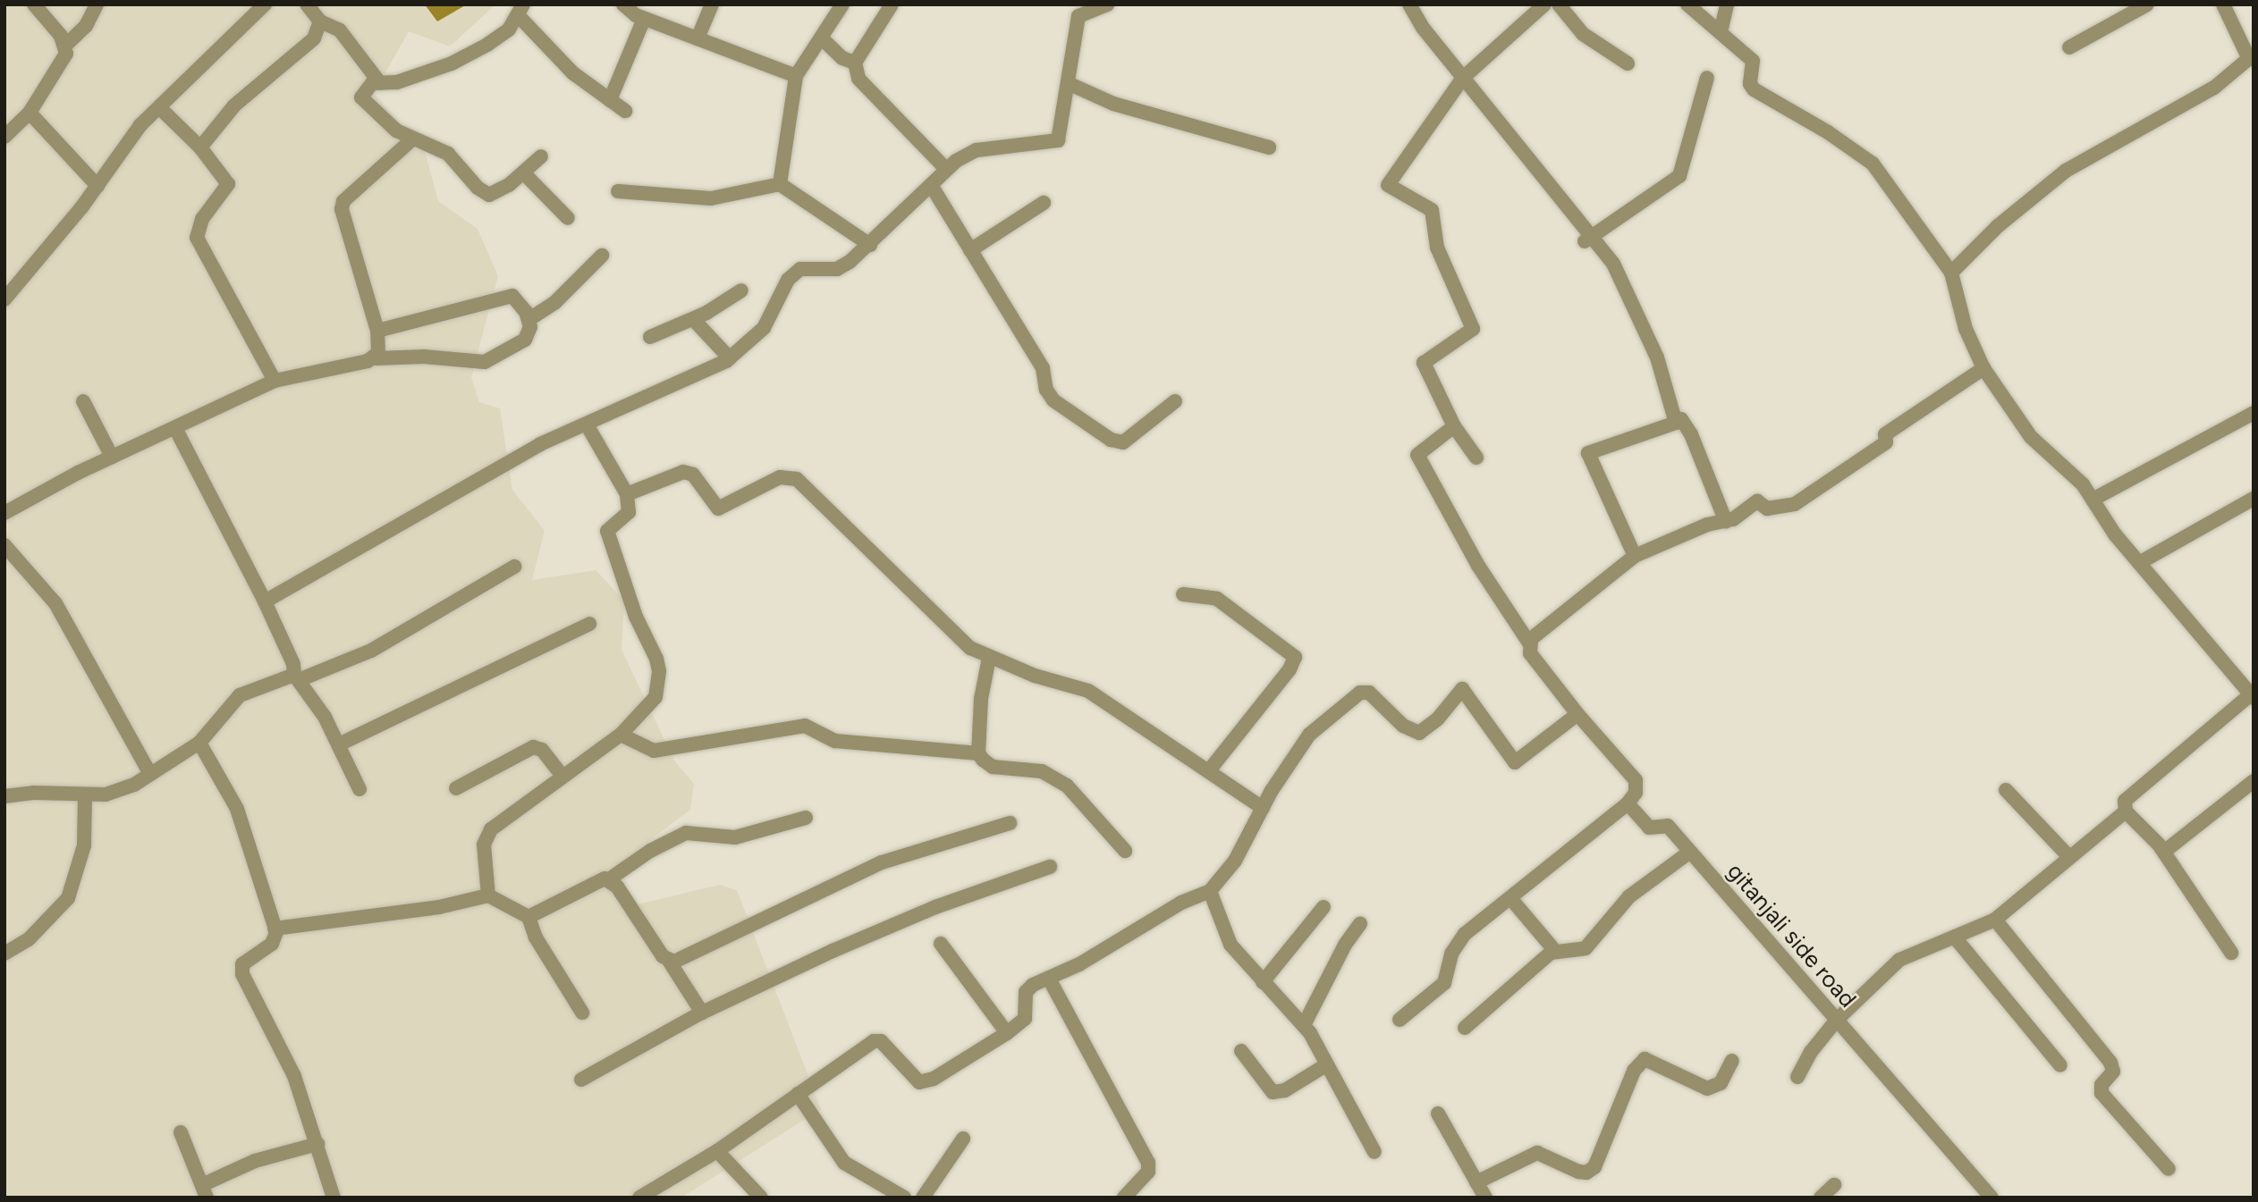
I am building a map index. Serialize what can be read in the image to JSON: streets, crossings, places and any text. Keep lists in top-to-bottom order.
{
  "streets": {
    "street": ["gitanjali side road"]
  }
}
